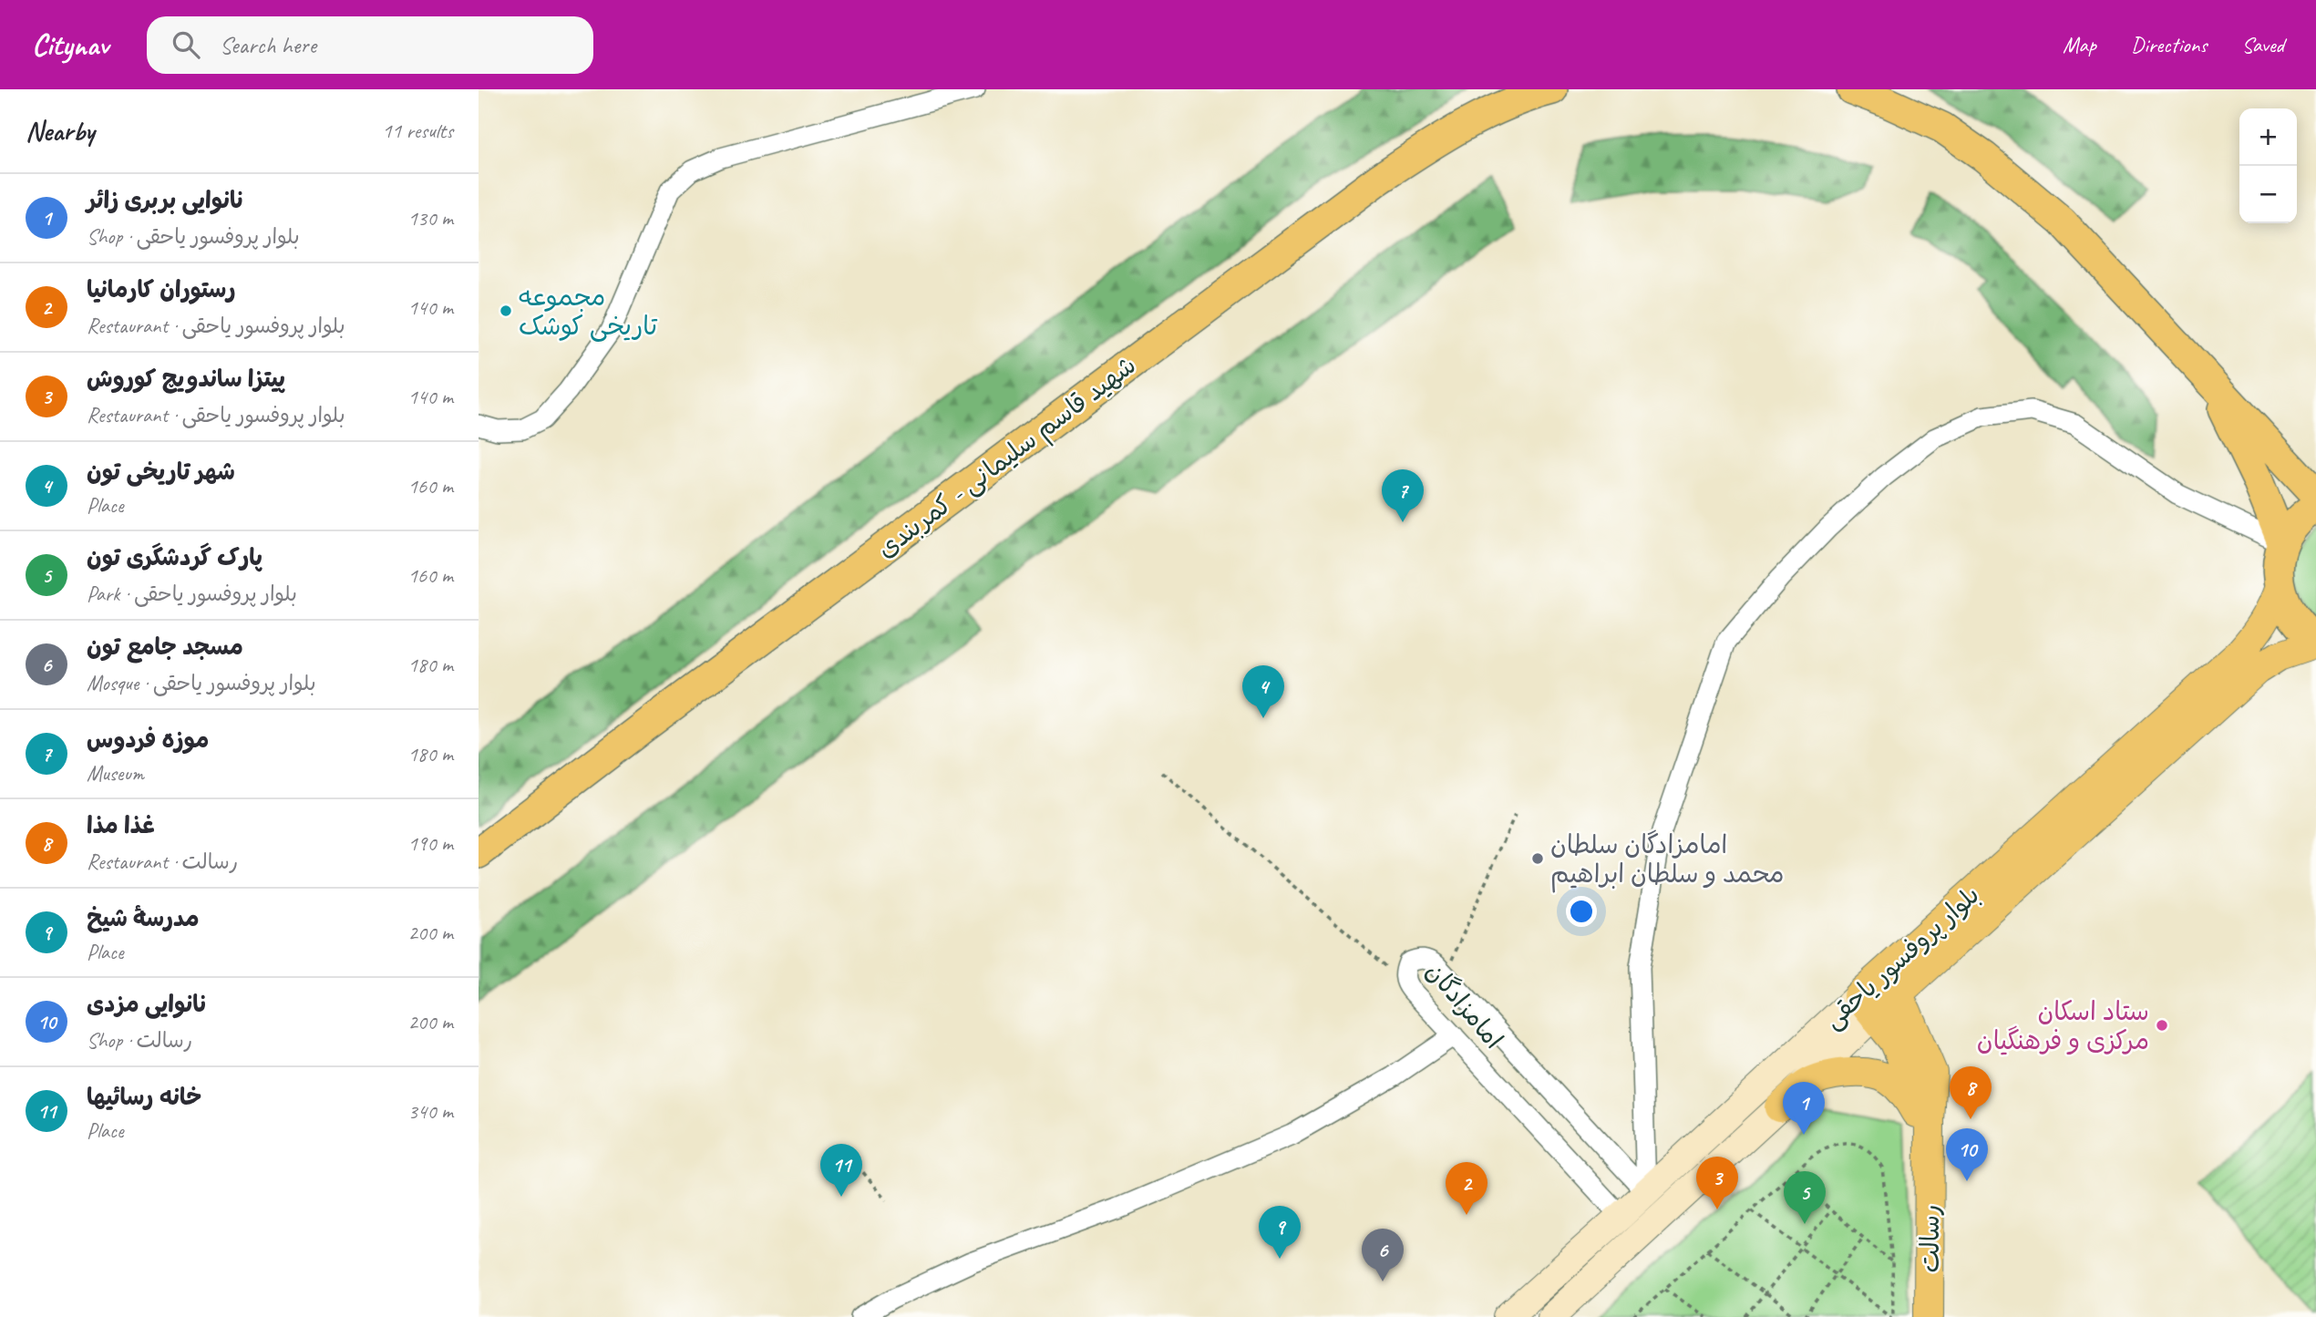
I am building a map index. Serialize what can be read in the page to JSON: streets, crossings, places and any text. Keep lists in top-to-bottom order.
{
  "streets": {
    "highway": ["شهید قاسم سلیمانی - کمربندی"],
    "main road": ["بلوار پروفسور یاحقی", "رسالت"],
    "street": ["امامزادگان"]
  },
  "crossings": [
    ["بلوار پروفسور یاحقی", "امامزادگان"],
    ["بلوار پروفسور یاحقی", "رسالت"]
  ],
  "places": ["مجموعه تاریخی کوشک", "امامزادگان سلطان محمد و سلطان ابراهیم", "ستاد اسکان مرکزی و فرهنگیان"],
  "page": {
    "header": "Citynav",
    "search": "Search here",
    "nav": ["Map", "Directions", "Saved"],
    "heading": ["Nearby", "11 results"],
    "map_buttons": ["+", "−"],
    "list": [
      {
        "mark": "1",
        "name": "نانوایی بربری زائر",
        "note": "Shop · بلوار پروفسور یاحقی",
        "value": "130 m"
      },
      {
        "mark": "2",
        "name": "رستوران کارمانیا",
        "note": "Restaurant · بلوار پروفسور یاحقی",
        "value": "140 m"
      },
      {
        "mark": "3",
        "name": "پيتزا ساندویچ کوروش",
        "note": "Restaurant · بلوار پروفسور یاحقی",
        "value": "140 m"
      },
      {
        "mark": "4",
        "name": "شهر تاریخی تون",
        "note": "Place",
        "value": "160 m"
      },
      {
        "mark": "5",
        "name": "پارک گردشگری تون",
        "note": "Park · بلوار پروفسور یاحقی",
        "value": "160 m"
      },
      {
        "mark": "6",
        "name": "مسجد جامع تون",
        "note": "Mosque · بلوار پروفسور یاحقی",
        "value": "180 m"
      },
      {
        "mark": "7",
        "name": "موزه فردوس",
        "note": "Museum",
        "value": "180 m"
      },
      {
        "mark": "8",
        "name": "غذا مذا",
        "note": "Restaurant · رسالت",
        "value": "190 m"
      },
      {
        "mark": "9",
        "name": "مدرسهٔ شیخ",
        "note": "Place",
        "value": "200 m"
      },
      {
        "mark": "10",
        "name": "نانوایی مزدی",
        "note": "Shop · رسالت",
        "value": "200 m"
      },
      {
        "mark": "11",
        "name": "خانه رسائیها",
        "note": "Place",
        "value": "340 m"
      }
    ],
    "pins": [
      "7",
      "4",
      "8",
      "1",
      "10",
      "11",
      "3",
      "2",
      "5",
      "9",
      "6"
    ]
  }
}
